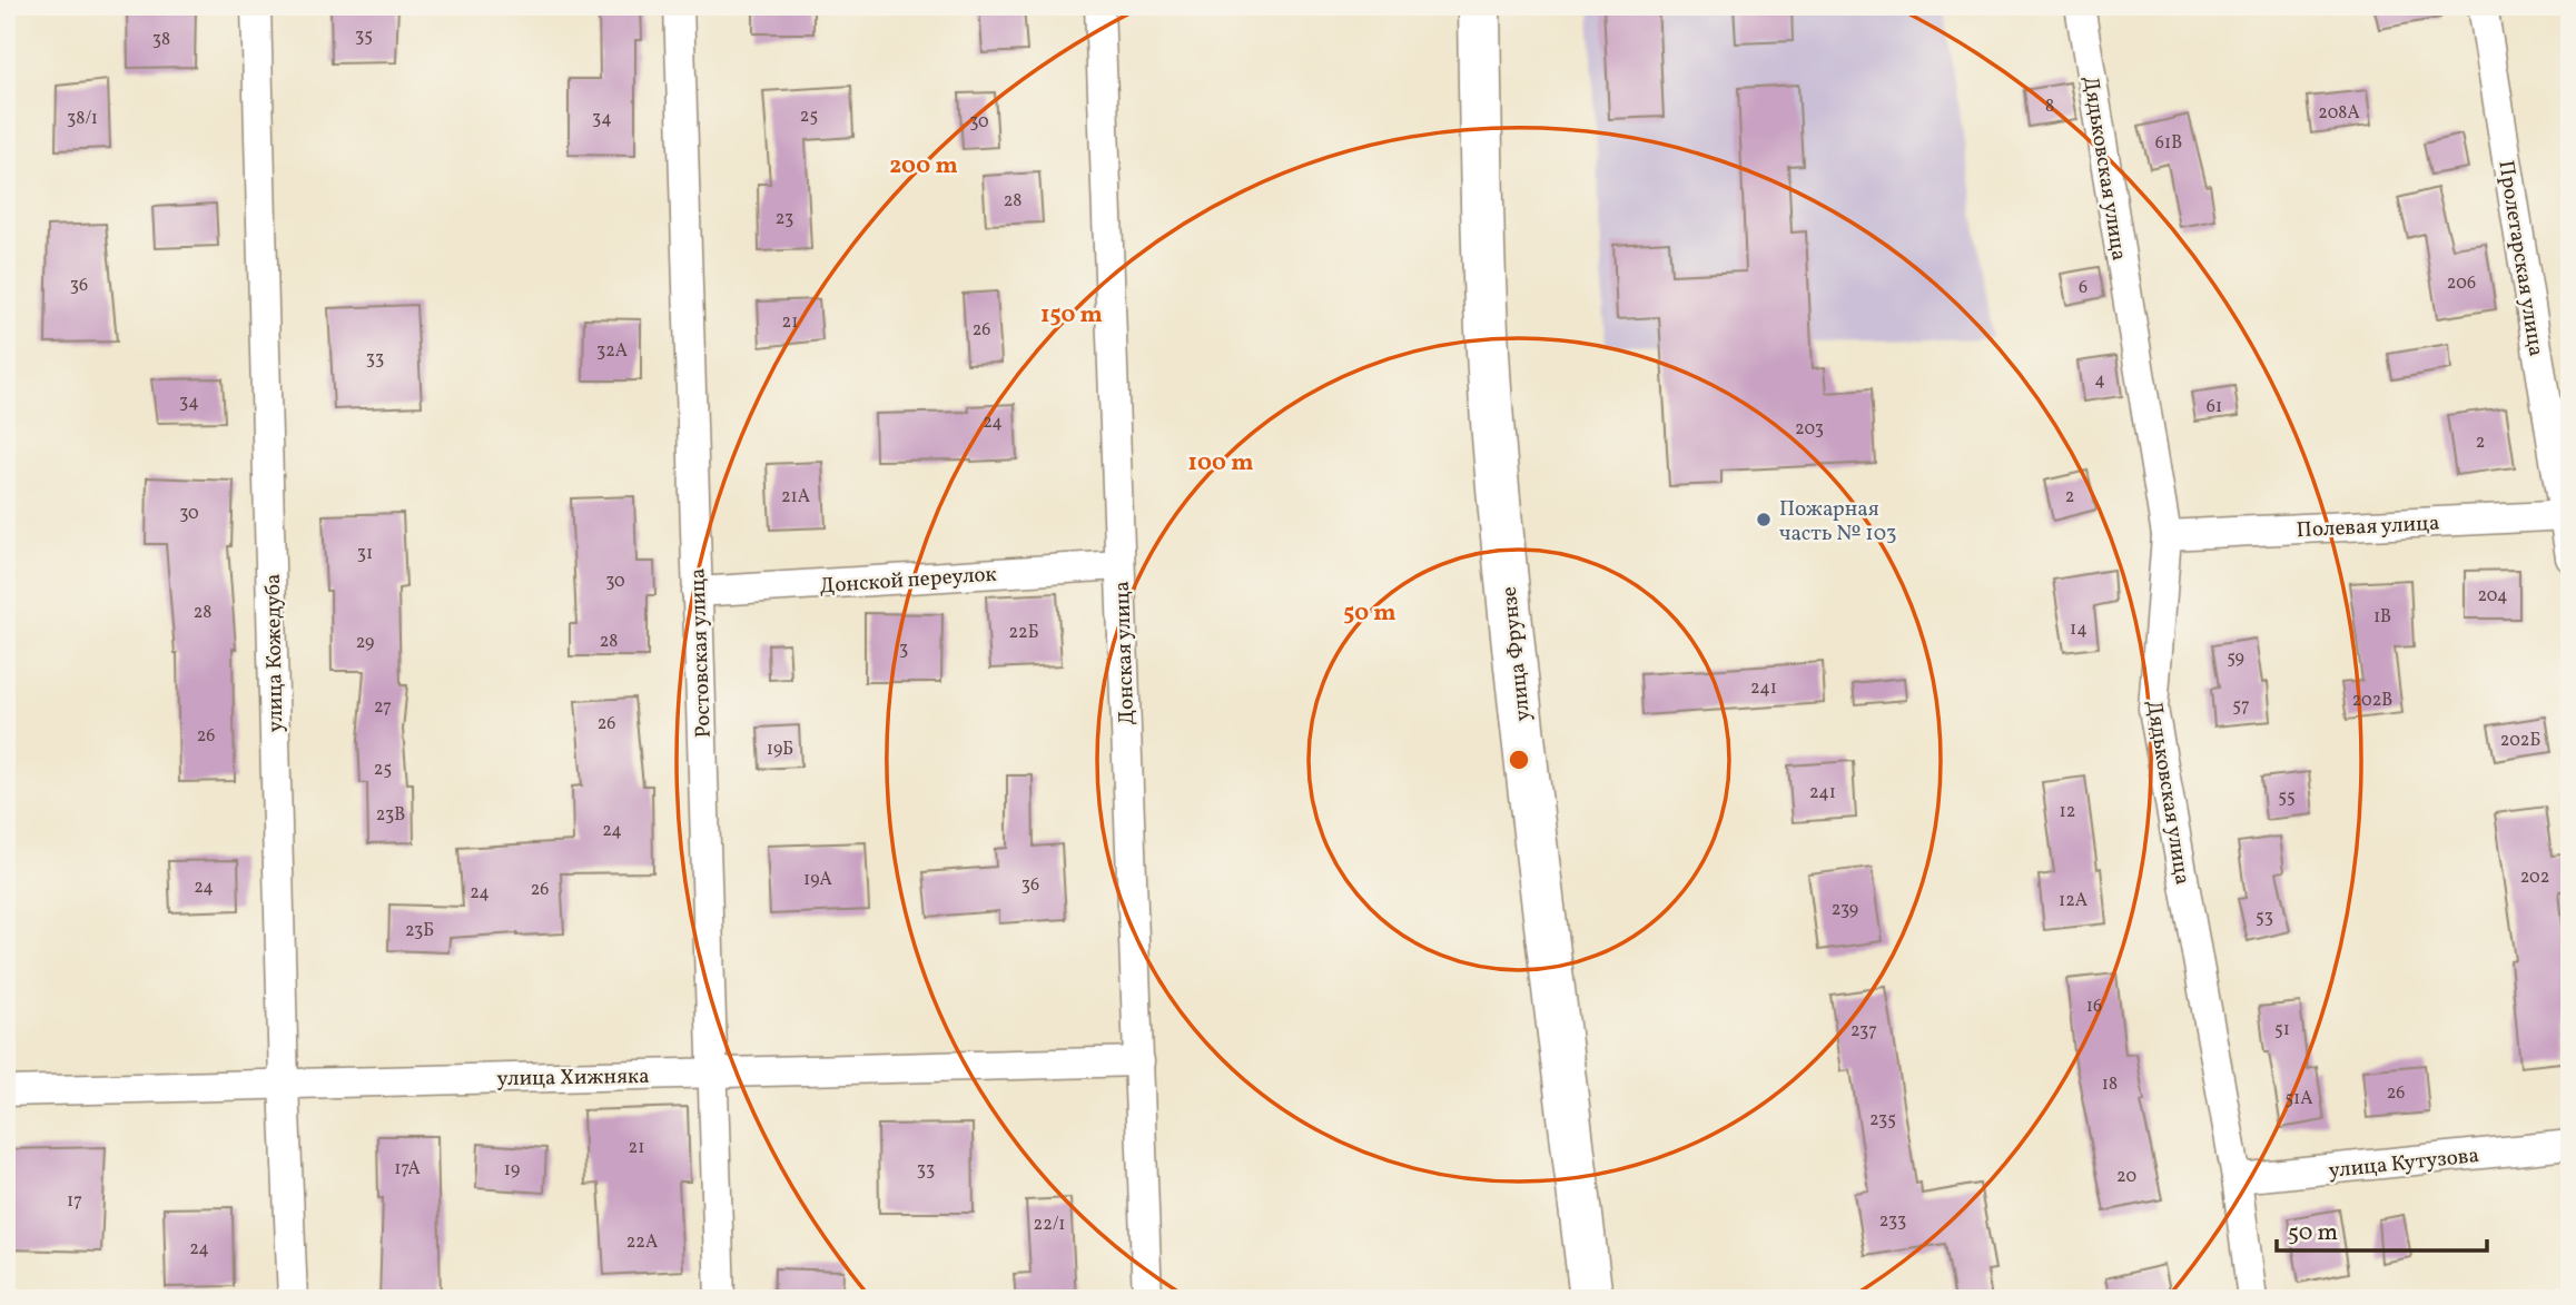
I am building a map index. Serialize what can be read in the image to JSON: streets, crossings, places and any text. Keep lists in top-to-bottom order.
{
  "streets": {
    "main road": ["улица Фрунзе"],
    "street": [
      "Дядьковская улица",
      "Пролетарская улица",
      "Полевая улица",
      "Донской переулок",
      "улица Кожедуба",
      "Ростовская улица",
      "Донская улица",
      "улица Хижняка",
      "улица Кутузова"
    ]
  },
  "crossings": [
    ["Дядьковская улица", "Полевая улица"],
    ["Дядьковская улица", "улица Кутузова"],
    ["Пролетарская улица", "Полевая улица"],
    ["Донской переулок", "Ростовская улица"],
    ["Донской переулок", "Донская улица"],
    ["улица Кожедуба", "улица Хижняка"],
    ["Ростовская улица", "улица Хижняка"],
    ["Донская улица", "улица Хижняка"]
  ],
  "places": ["Пожарная часть № 103"],
  "house_numbers": [
    "35",
    "38",
    "8",
    "208А",
    "25",
    "38/1",
    "34",
    "30",
    "61В",
    "28",
    "23",
    "206",
    "36",
    "6",
    "21",
    "26",
    "32А",
    "33",
    "4",
    "34",
    "61",
    "24",
    "203",
    "2",
    "21А",
    "2",
    "30",
    "31",
    "30",
    "204",
    "28",
    "1В",
    "14",
    "22Б",
    "28",
    "29",
    "3",
    "59",
    "241",
    "202В",
    "57",
    "27",
    "26",
    "26",
    "202Б",
    "19Б",
    "25",
    "241",
    "55",
    "12",
    "23В",
    "24",
    "202",
    "19А",
    "36",
    "24",
    "26",
    "24",
    "12А",
    "239",
    "53",
    "23Б",
    "16",
    "51",
    "237",
    "18",
    "26",
    "51А",
    "235",
    "21",
    "17А",
    "19",
    "33",
    "20",
    "17",
    "233",
    "22/1",
    "22А",
    "24"
  ],
  "scale_bar": "50 m",
  "rings": [
    "200 m",
    "150 m",
    "100 m",
    "50 m"
  ]
}
